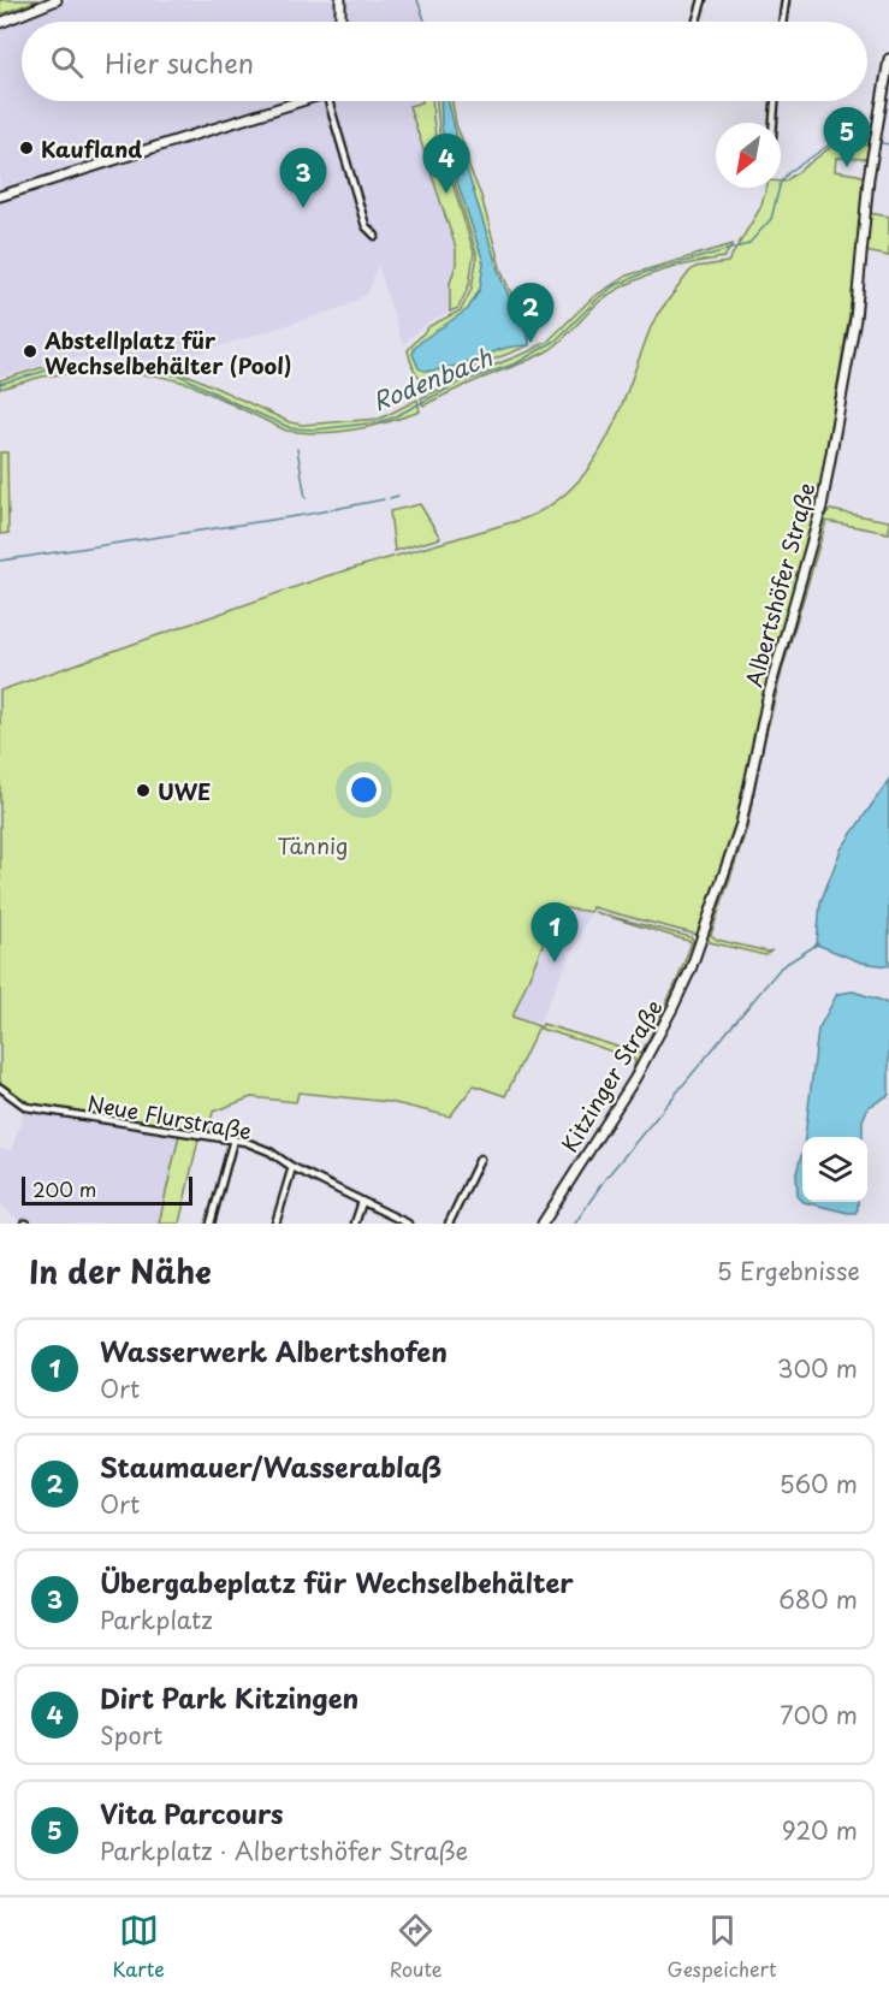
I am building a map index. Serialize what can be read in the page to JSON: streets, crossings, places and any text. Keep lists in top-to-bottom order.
{
  "streets": {
    "street": ["Albertshöfer Straße", "Kitzinger Straße", "Neue Flurstraße"]
  },
  "crossings": [
    ["Albertshöfer Straße", "Kitzinger Straße"]
  ],
  "water": ["Rodenbach"],
  "parks": ["Tännig"],
  "places": ["Kaufland", "Abstellplatz für Wechselbehälter (Pool)", "UWE"],
  "scale_bar": "200 m",
  "north": "bottom left",
  "page": {
    "search": "Hier suchen",
    "pins": [
      "5",
      "4",
      "3",
      "2",
      "1"
    ],
    "scale": "200 m",
    "heading": ["In der Nähe", "5 Ergebnisse"],
    "list": [
      {
        "mark": "1",
        "name": "Wasserwerk Albertshofen",
        "note": "Ort",
        "value": "300 m"
      },
      {
        "mark": "2",
        "name": "Staumauer/Wasserablaß",
        "note": "Ort",
        "value": "560 m"
      },
      {
        "mark": "3",
        "name": "Übergabeplatz für Wechselbehälter",
        "note": "Parkplatz",
        "value": "680 m"
      },
      {
        "mark": "4",
        "name": "Dirt Park Kitzingen",
        "note": "Sport",
        "value": "700 m"
      },
      {
        "mark": "5",
        "name": "Vita Parcours",
        "note": "Parkplatz · Albertshöfer Straße",
        "value": "920 m"
      }
    ],
    "nav": ["Karte", "Route", "Gespeichert"]
  }
}
